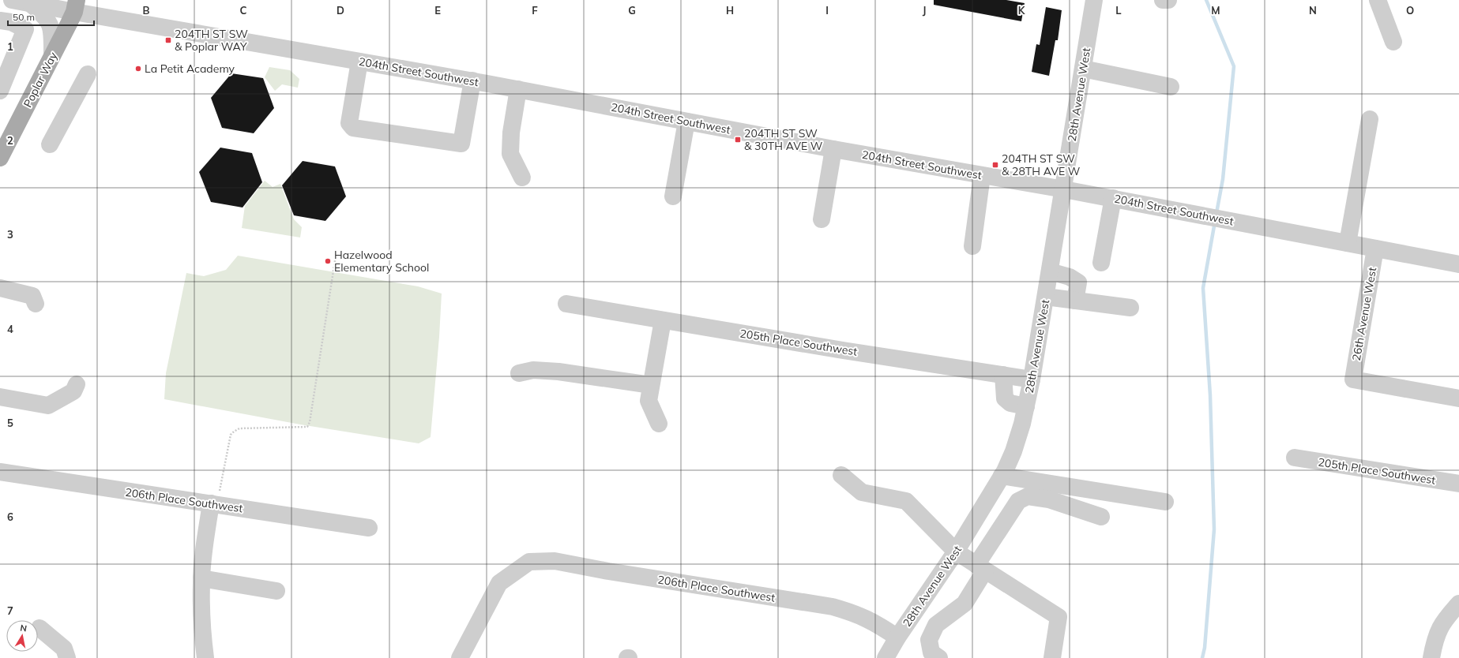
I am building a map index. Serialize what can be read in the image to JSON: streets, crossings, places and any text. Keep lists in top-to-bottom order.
{
  "streets": {
    "main road": ["Poplar Way"],
    "street": [
      "204th Street Southwest",
      "28th Avenue West",
      "26th Avenue West",
      "205th Place Southwest",
      "206th Place Southwest"
    ]
  },
  "crossings": [
    ["204th Street Southwest", "Poplar Way"],
    ["204th Street Southwest", "28th Avenue West"],
    ["204th Street Southwest", "26th Avenue West"],
    ["28th Avenue West", "205th Place Southwest"],
    ["28th Avenue West", "206th Place Southwest"]
  ],
  "places": {
    "transit": ["204TH ST SW & Poplar WAY", "204TH ST SW & 30TH AVE W", "204TH ST SW & 28TH AVE W"],
    "other": ["La Petit Academy", "Hazelwood Elementary School"]
  },
  "scale_bar": "50 m",
  "north": "top",
  "grid": {
    "columns": [
      "B",
      "C",
      "D",
      "E",
      "F",
      "G",
      "H",
      "I",
      "J",
      "K",
      "L",
      "M",
      "N",
      "O"
    ],
    "rows": [
      "1",
      "2",
      "3",
      "4",
      "5",
      "6",
      "7"
    ]
  }
}
